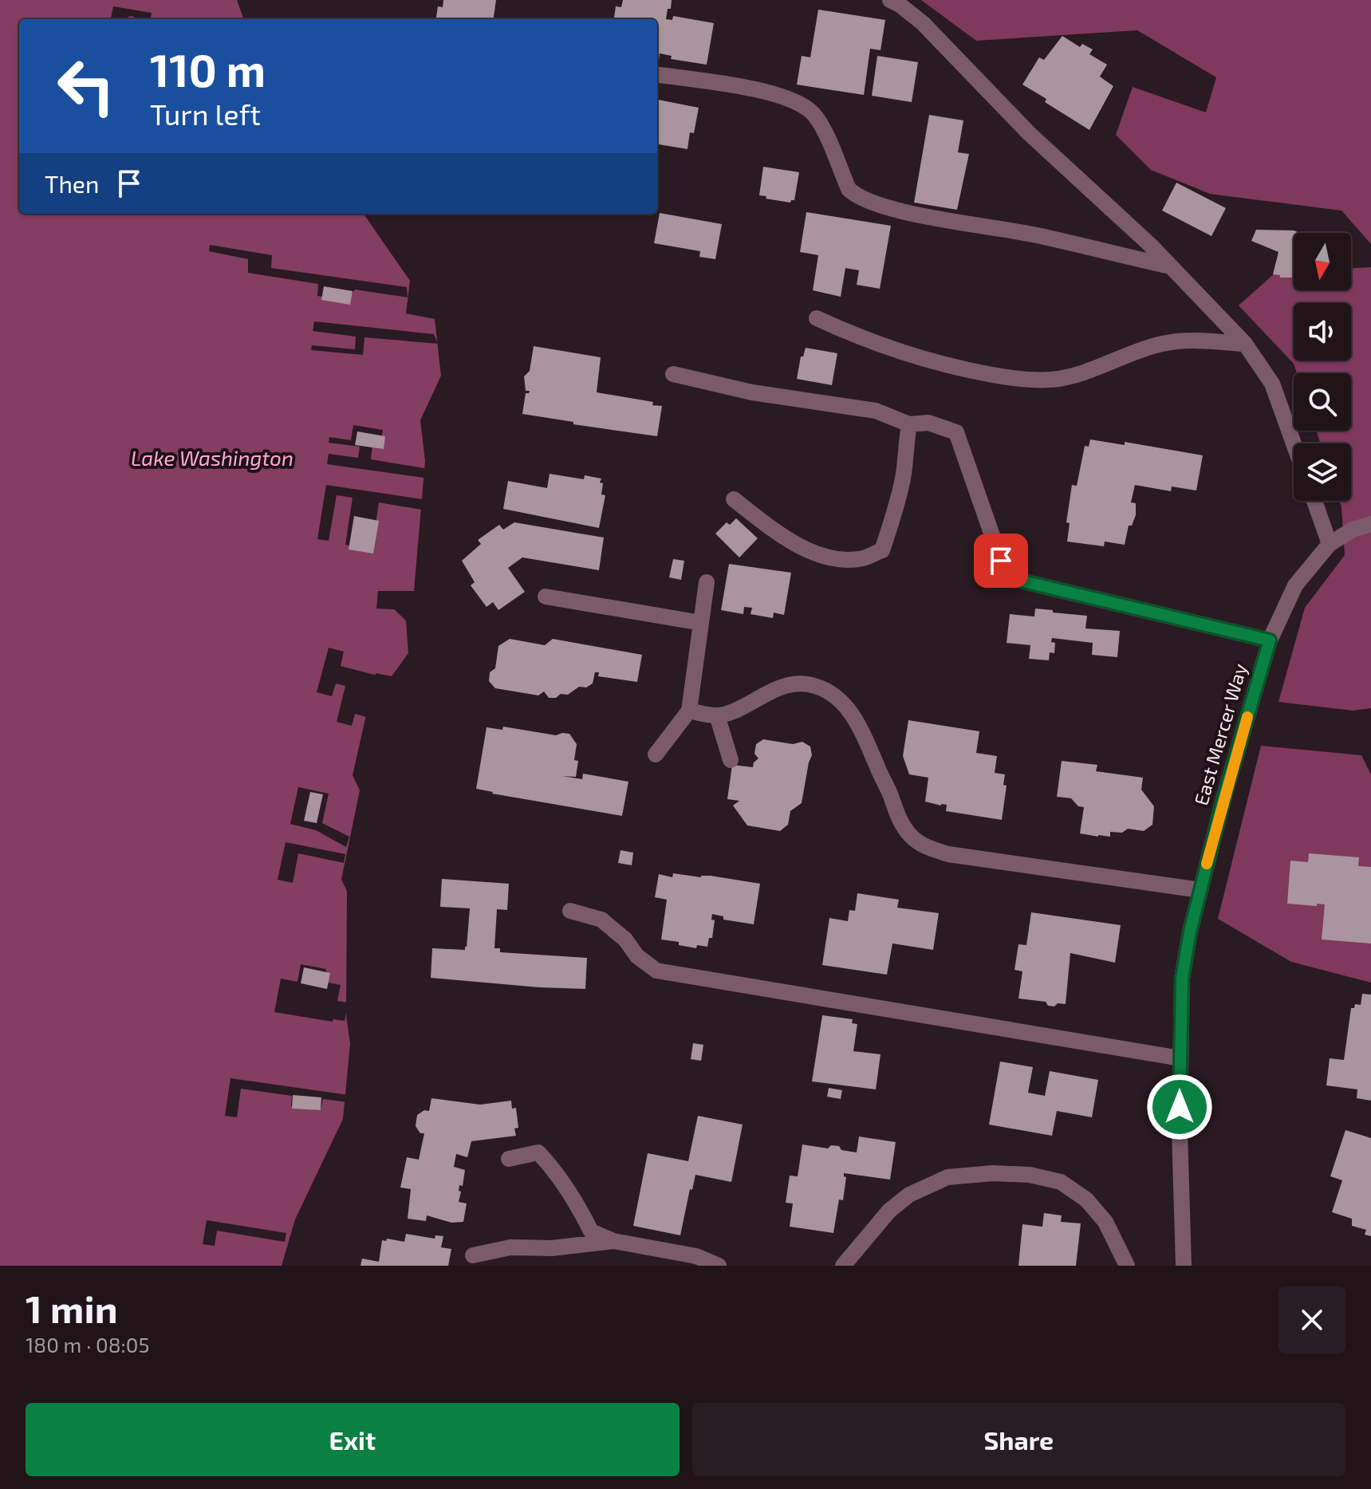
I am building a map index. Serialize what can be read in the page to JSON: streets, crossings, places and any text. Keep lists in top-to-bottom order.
{
  "streets": {
    "street": ["East Mercer Way"]
  },
  "water": ["Lake Washington"],
  "north": "bottom",
  "page": {
    "turn": ["110 m", "Turn left"],
    "then": "Then",
    "heading": ["1 min", "180 m · 08:05"],
    "buttons": ["Exit", "Share"]
  }
}
